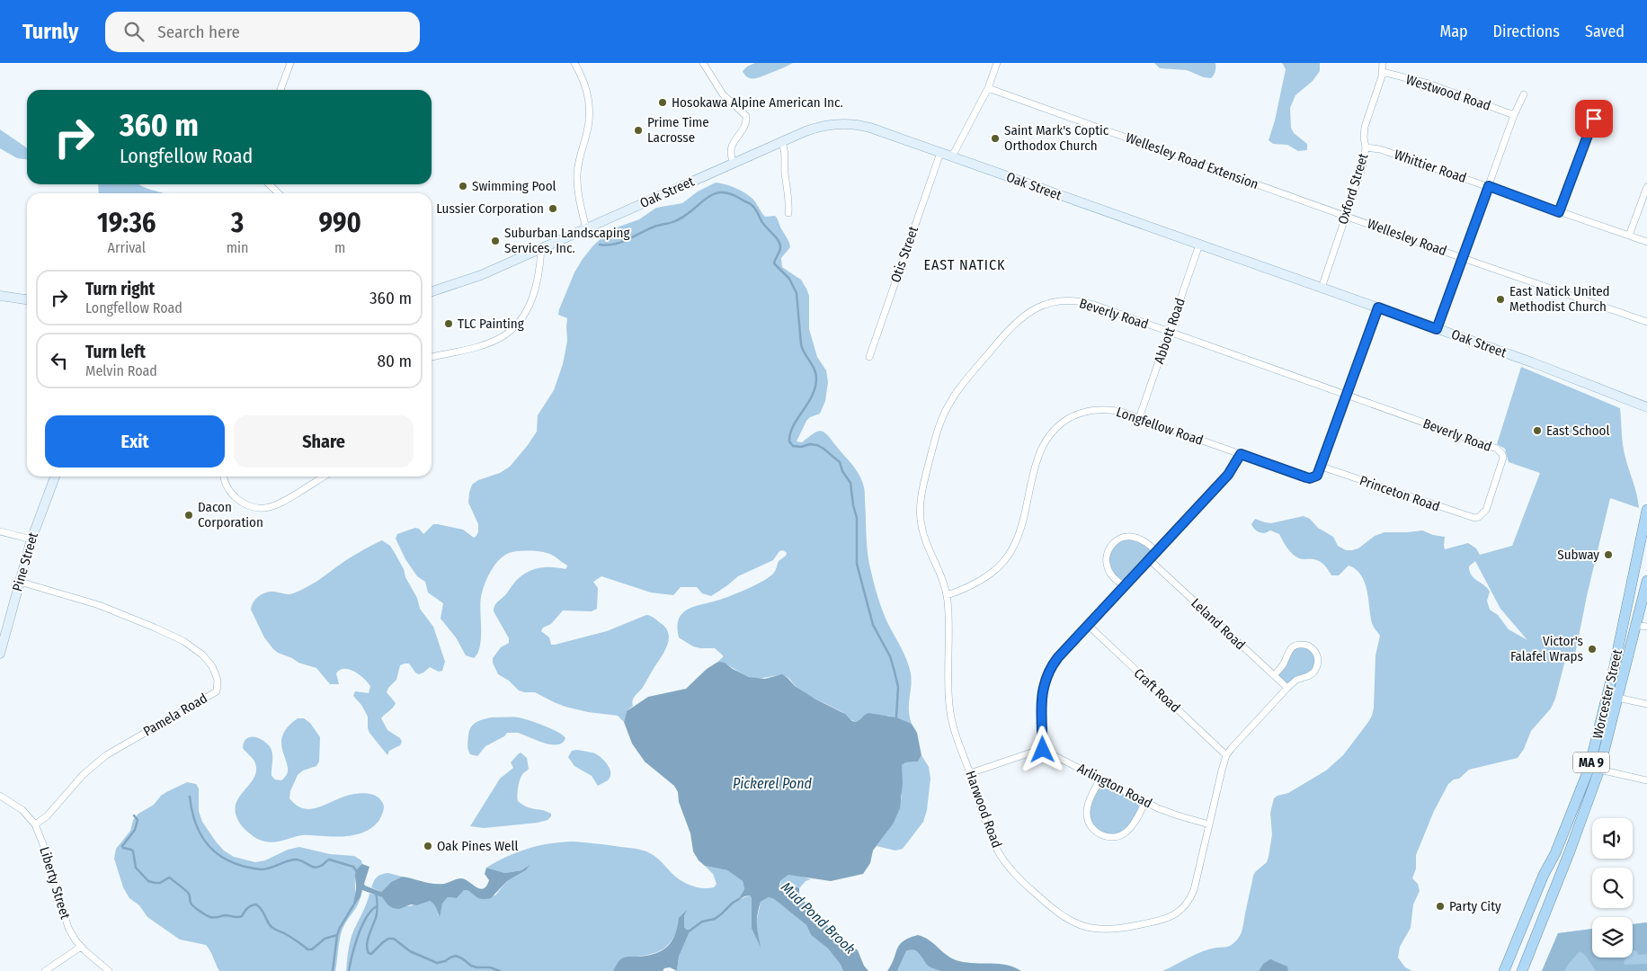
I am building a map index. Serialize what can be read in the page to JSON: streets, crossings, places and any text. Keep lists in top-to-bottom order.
{
  "streets": {
    "highway": ["Worcester Street", "MA 9"],
    "main road": ["Oak Street", "Pine Street"],
    "street": [
      "Westwood Road",
      "Wellesley Road Extension",
      "Whittier Road",
      "Oxford Street",
      "Wellesley Road",
      "Otis Street",
      "Beverly Road",
      "Abbott Road",
      "Longfellow Road",
      "Princeton Road",
      "Leland Road",
      "Craft Road",
      "Pamela Road",
      "Arlington Road",
      "Harwood Road",
      "Liberty Street"
    ]
  },
  "crossings": [
    ["Westwood Road", "Oxford Street"],
    ["Wellesley Road Extension", "Oxford Street"],
    ["Wellesley Road Extension", "Wellesley Road"],
    ["Whittier Road", "Oxford Street"],
    ["Oak Street", "Oxford Street"],
    ["Oak Street", "Otis Street"],
    ["Oak Street", "Abbott Road"],
    ["Oxford Street", "Wellesley Road"],
    ["Beverly Road", "Abbott Road"],
    ["Beverly Road", "Longfellow Road"],
    ["Beverly Road", "Princeton Road"],
    ["Beverly Road", "Harwood Road"],
    ["Abbott Road", "Longfellow Road"],
    ["Longfellow Road", "Princeton Road"],
    ["Longfellow Road", "Harwood Road"],
    ["Pine Street", "Pamela Road"],
    ["Leland Road", "Harwood Road"],
    ["Craft Road", "Harwood Road"],
    ["Pamela Road", "Liberty Street"],
    ["Arlington Road", "Harwood Road"]
  ],
  "districts": ["EAST NATICK"],
  "water": ["Pickerel Pond", "Mud Pond Brook"],
  "places": [
    "Hosokawa Alpine American Inc.",
    "Prime Time Lacrosse",
    "Saint Mark's Coptic Orthodox Church",
    "Swimming Pool",
    "Lussier Corporation",
    "Suburban Landscaping Services, Inc.",
    "East Natick United Methodist Church",
    "TLC Painting",
    "East School",
    "Dacon Corporation",
    "Subway",
    "Victor's Falafel Wraps",
    "Oak Pines Well",
    "Party City"
  ],
  "page": {
    "header": "Turnly",
    "search": "Search here",
    "nav": ["Map", "Directions", "Saved"],
    "turn": ["360 m", "Longfellow Road"],
    "eta": [
      "19:36",
      "Arrival",
      "3",
      "min",
      "990",
      "m"
    ],
    "list": [
      {
        "name": "Turn right",
        "note": "Longfellow Road",
        "value": "360 m"
      },
      {
        "name": "Turn left",
        "note": "Melvin Road",
        "value": "80 m"
      }
    ],
    "buttons": ["Exit", "Share"]
  }
}
